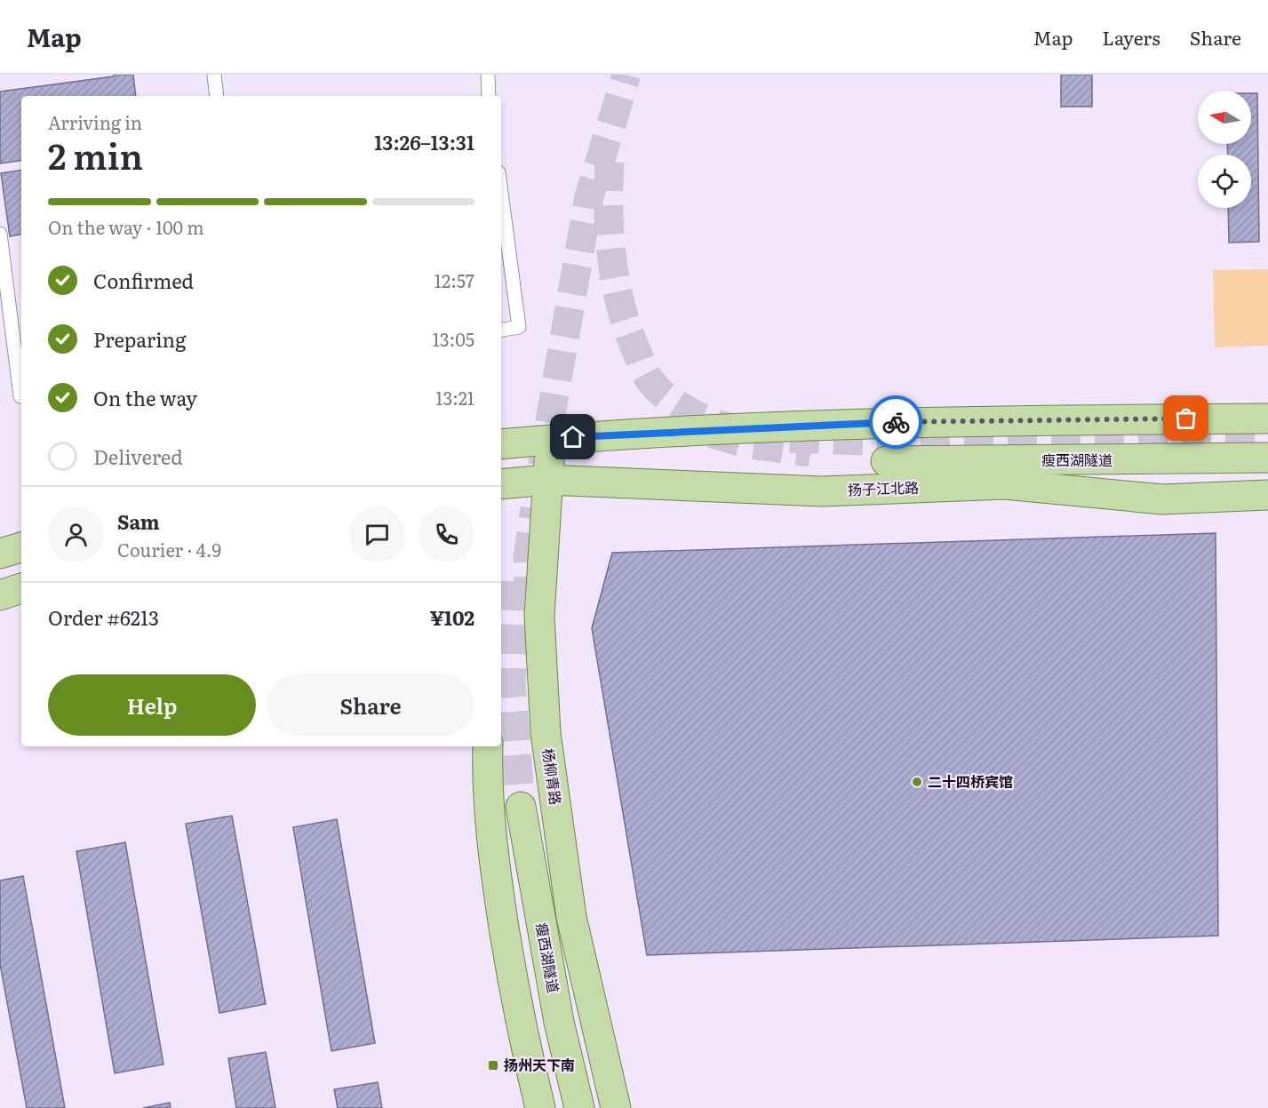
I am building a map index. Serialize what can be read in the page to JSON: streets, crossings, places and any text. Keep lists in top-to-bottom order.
{
  "streets": {
    "main road": ["瘦西湖隧道", "扬子江北路", "杨柳青路"]
  },
  "crossings": [
    ["扬子江北路", "杨柳青路"]
  ],
  "places": {
    "other": ["二十四桥宾馆"],
    "transit": ["扬州天下南"]
  },
  "north": "left",
  "page": {
    "header": "Map",
    "nav": ["Map", "Layers", "Share"],
    "heading": ["2 min", "Arriving in", "13:26–13:31"],
    "panel": [
      "Sam",
      "Courier · 4.9",
      "Order #6213",
      "¥102"
    ],
    "bar": "On the way · 100 m",
    "list": [
      ["Confirmed", "12:57"],
      ["Preparing", "13:05"],
      ["On the way", "13:21"],
      "Delivered"
    ],
    "buttons": ["Help", "Share"]
  }
}
